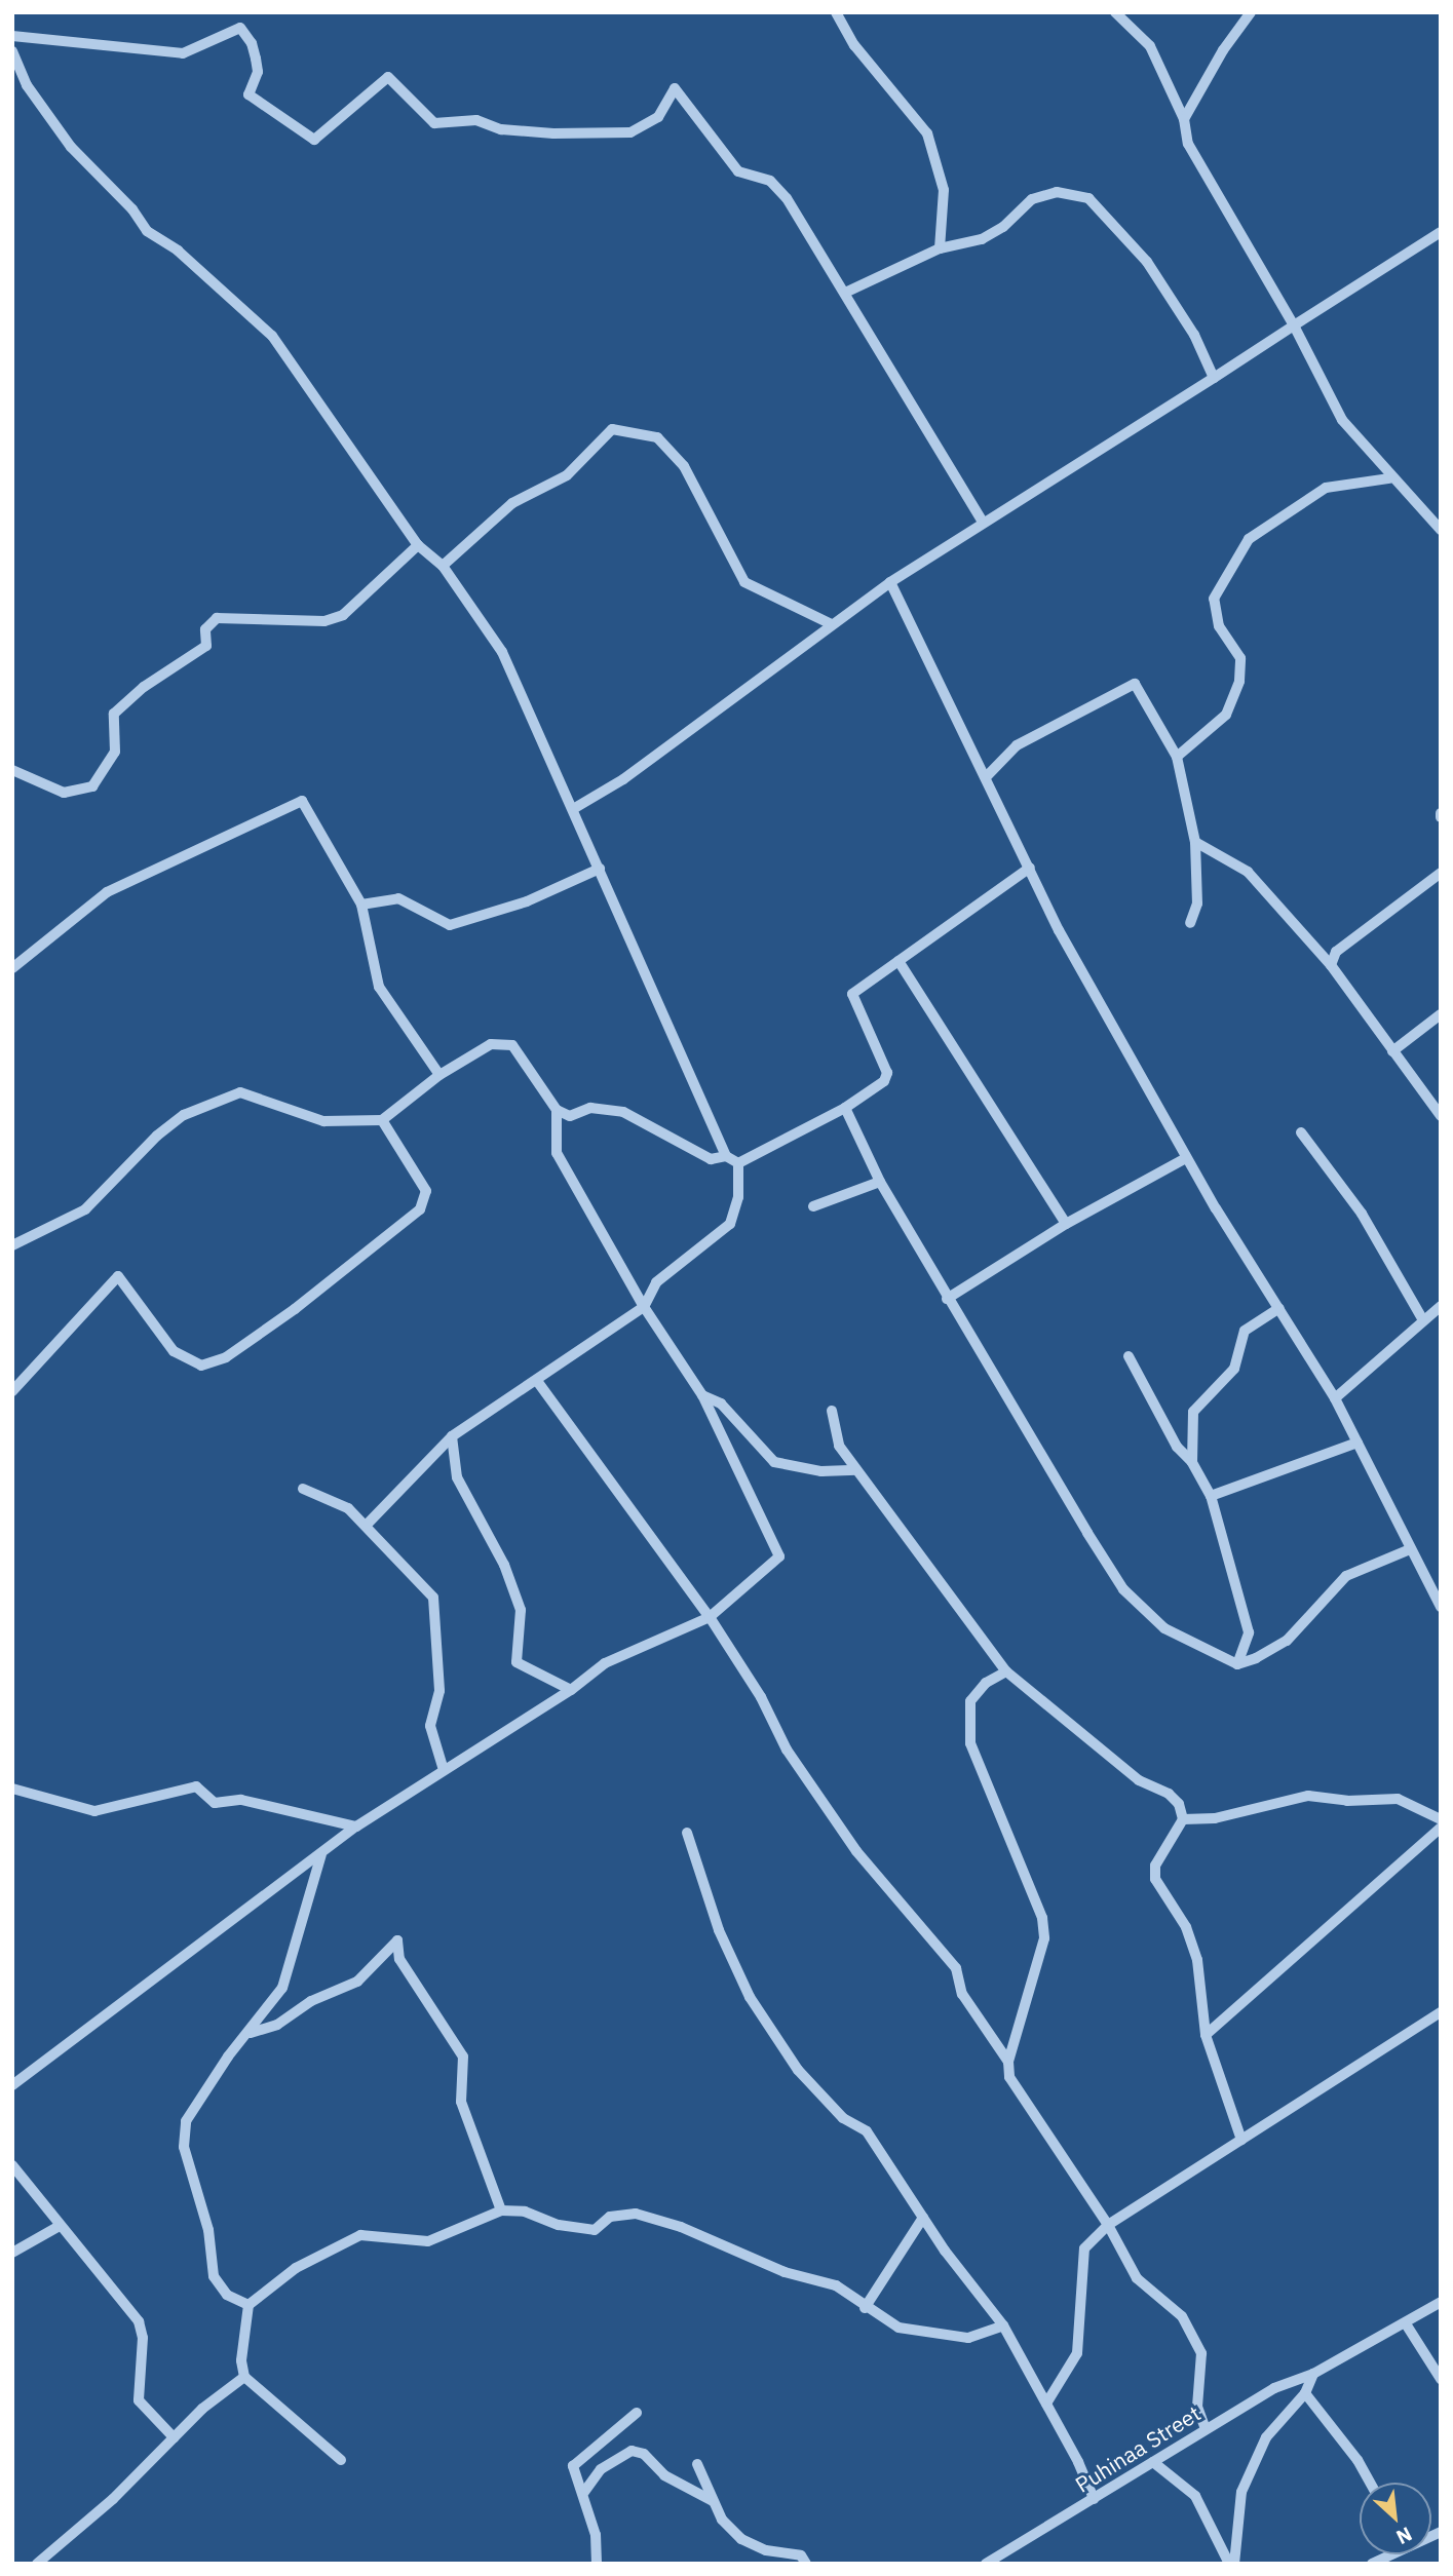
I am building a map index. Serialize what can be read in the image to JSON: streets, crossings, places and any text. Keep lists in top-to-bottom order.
{
  "streets": {
    "street": ["Puhinaa Street"]
  },
  "north": "bottom right"
}
